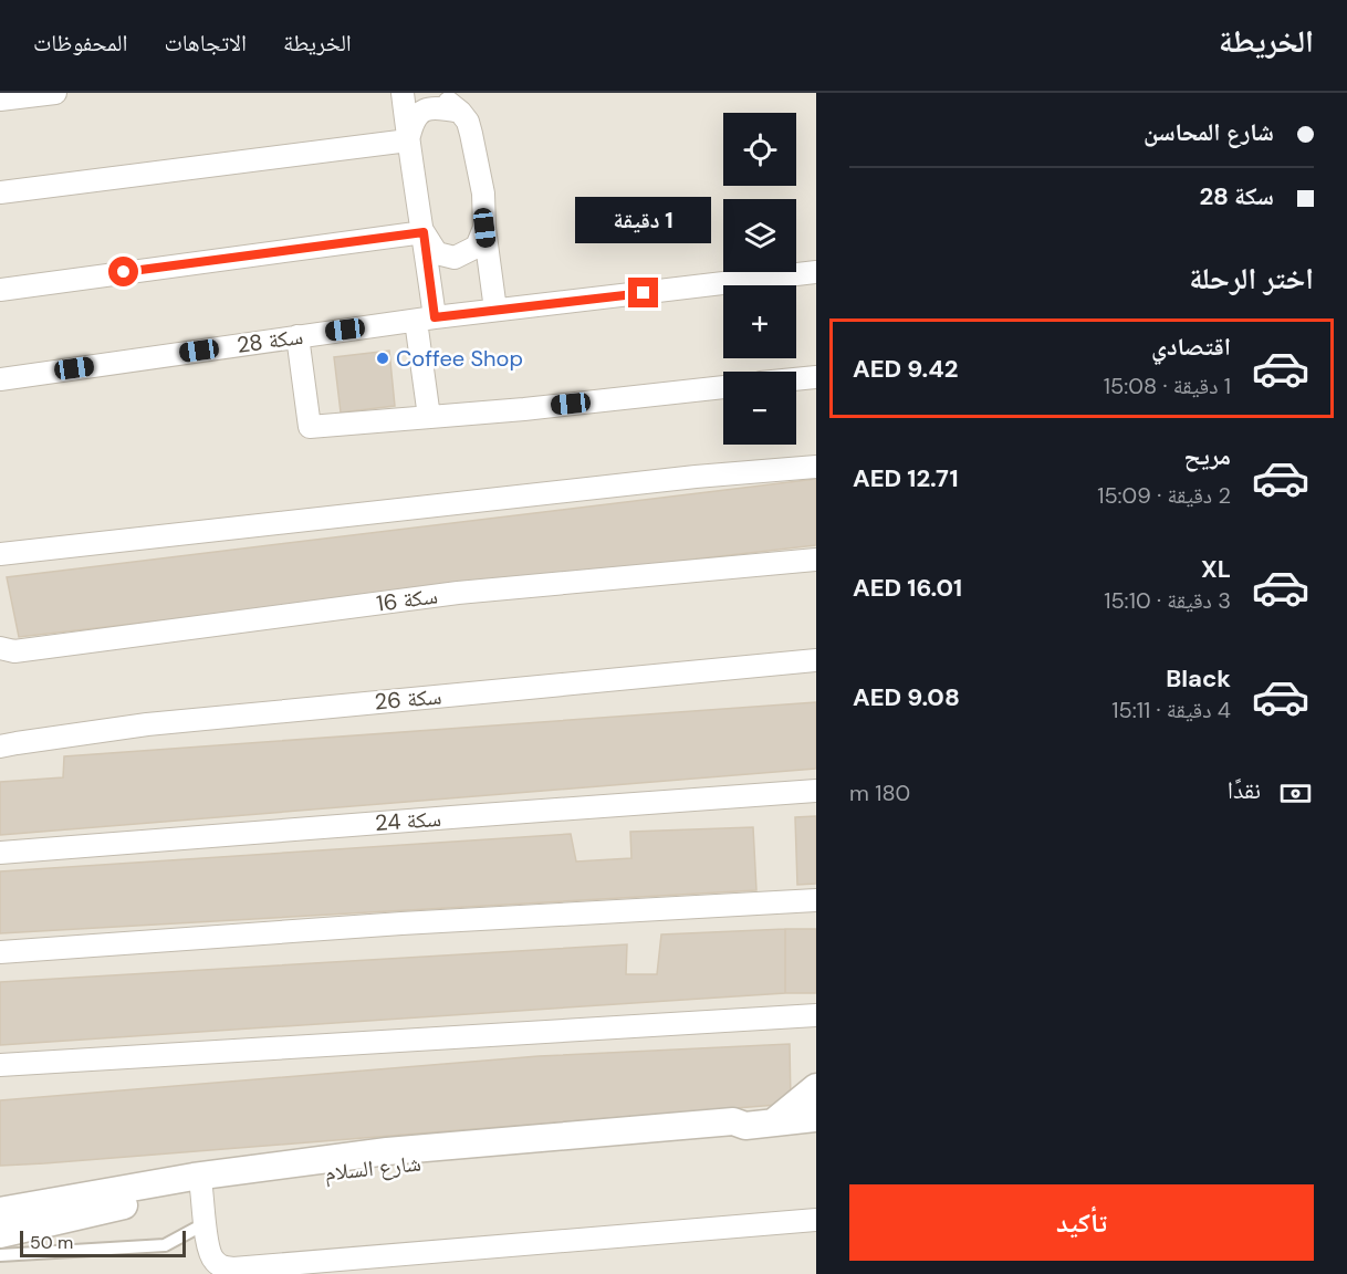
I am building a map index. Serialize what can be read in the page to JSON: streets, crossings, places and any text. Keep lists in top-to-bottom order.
{
  "streets": {
    "street": [
      "سكة 28",
      "سكة 16",
      "سكة 26",
      "سكة 24",
      "شارع السلام"
    ]
  },
  "places": ["Coffee Shop"],
  "scale_bar": "50 m",
  "page": {
    "header": "الخريطة",
    "nav": ["الخريطة", "الاتجاهات", "المحفوظات"],
    "banner": ["شارع المحاسن", "سكة 28"],
    "map_buttons": ["+", "−"],
    "bubble": "1 دقيقة",
    "heading": "اختر الرحلة",
    "list": [
      {
        "name": "اقتصادي",
        "note": "1 دقيقة · 15:08",
        "value": "AED 9.42"
      },
      {
        "name": "مريح",
        "note": "2 دقيقة · 15:09",
        "value": "AED 12.71"
      },
      {
        "name": "XL",
        "note": "3 دقيقة · 15:10",
        "value": "AED 16.01"
      },
      {
        "name": "Black",
        "note": "4 دقيقة · 15:11",
        "value": "AED 9.08"
      }
    ],
    "pay": ["نقدًا", "180 m"],
    "buttons": "تأكيد",
    "scale": "50 m"
  }
}
